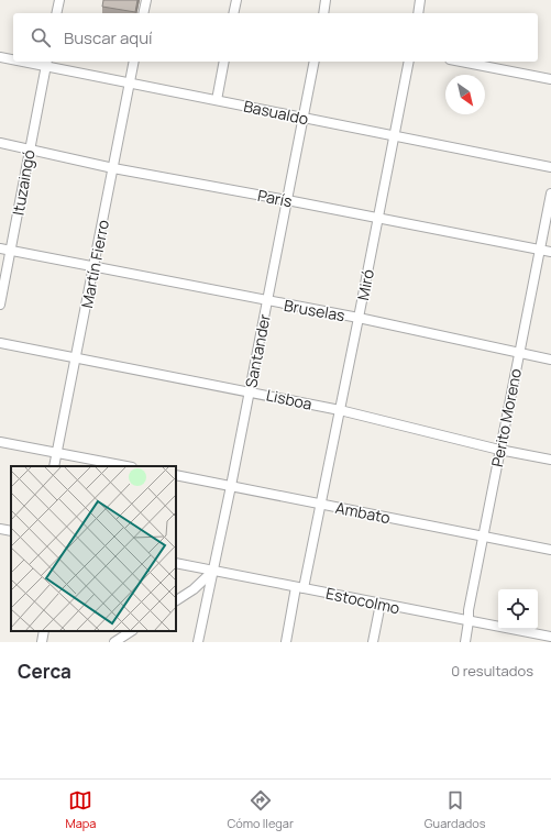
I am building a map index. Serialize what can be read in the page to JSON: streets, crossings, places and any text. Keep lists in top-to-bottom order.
{
  "streets": {
    "street": [
      "Basualdo",
      "Ituzaingó",
      "París",
      "Martín Fierro",
      "Miró",
      "Bruselas",
      "Santander",
      "Lisboa",
      "Perito Moreno",
      "Ambato",
      "Estocolmo"
    ]
  },
  "crossings": [
    ["Basualdo", "Ituzaingó"],
    ["Basualdo", "Martín Fierro"],
    ["Basualdo", "Miró"],
    ["Basualdo", "Santander"],
    ["Ituzaingó", "París"],
    ["Ituzaingó", "Bruselas"],
    ["París", "Martín Fierro"],
    ["París", "Miró"],
    ["París", "Santander"],
    ["París", "Perito Moreno"],
    ["Martín Fierro", "Bruselas"],
    ["Martín Fierro", "Lisboa"],
    ["Miró", "Bruselas"],
    ["Miró", "Lisboa"],
    ["Miró", "Ambato"],
    ["Miró", "Estocolmo"],
    ["Bruselas", "Santander"],
    ["Bruselas", "Perito Moreno"],
    ["Santander", "Lisboa"],
    ["Santander", "Ambato"],
    ["Santander", "Estocolmo"],
    ["Lisboa", "Perito Moreno"],
    ["Perito Moreno", "Ambato"],
    ["Perito Moreno", "Estocolmo"]
  ],
  "north": "bottom right",
  "page": {
    "search": "Buscar aquí",
    "heading": ["Cerca", "0 resultados"],
    "nav": ["Mapa", "Cómo llegar", "Guardados"]
  }
}
